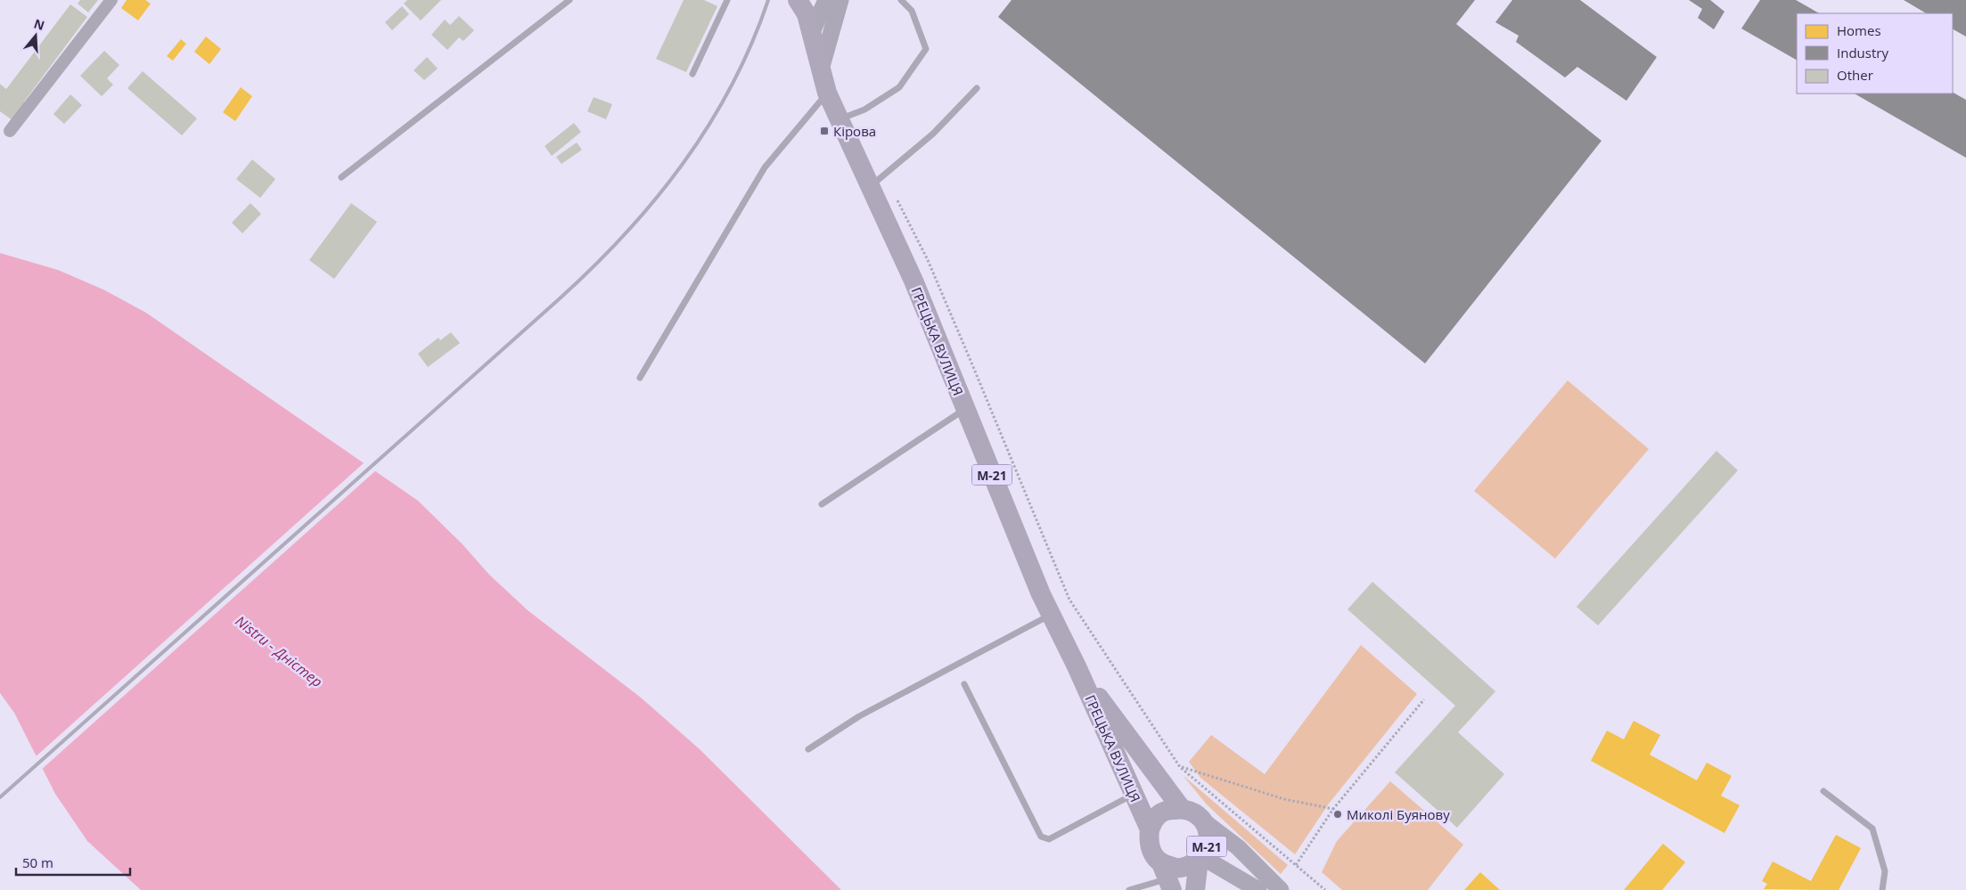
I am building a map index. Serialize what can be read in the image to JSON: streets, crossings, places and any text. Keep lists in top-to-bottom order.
{
  "streets": {
    "highway": ["ГРЕЦЬКА ВУЛИЦЯ", "М-21"]
  },
  "crossings": [
    ["ГРЕЦЬКА ВУЛИЦЯ", "М-21"]
  ],
  "water": ["Nistru - Дністер"],
  "places": {
    "transit": ["Кірова"],
    "other": ["Миколі Буянову"]
  },
  "legend": ["Homes", "Industry", "Other"],
  "scale_bar": "50 m",
  "north": "top"
}
